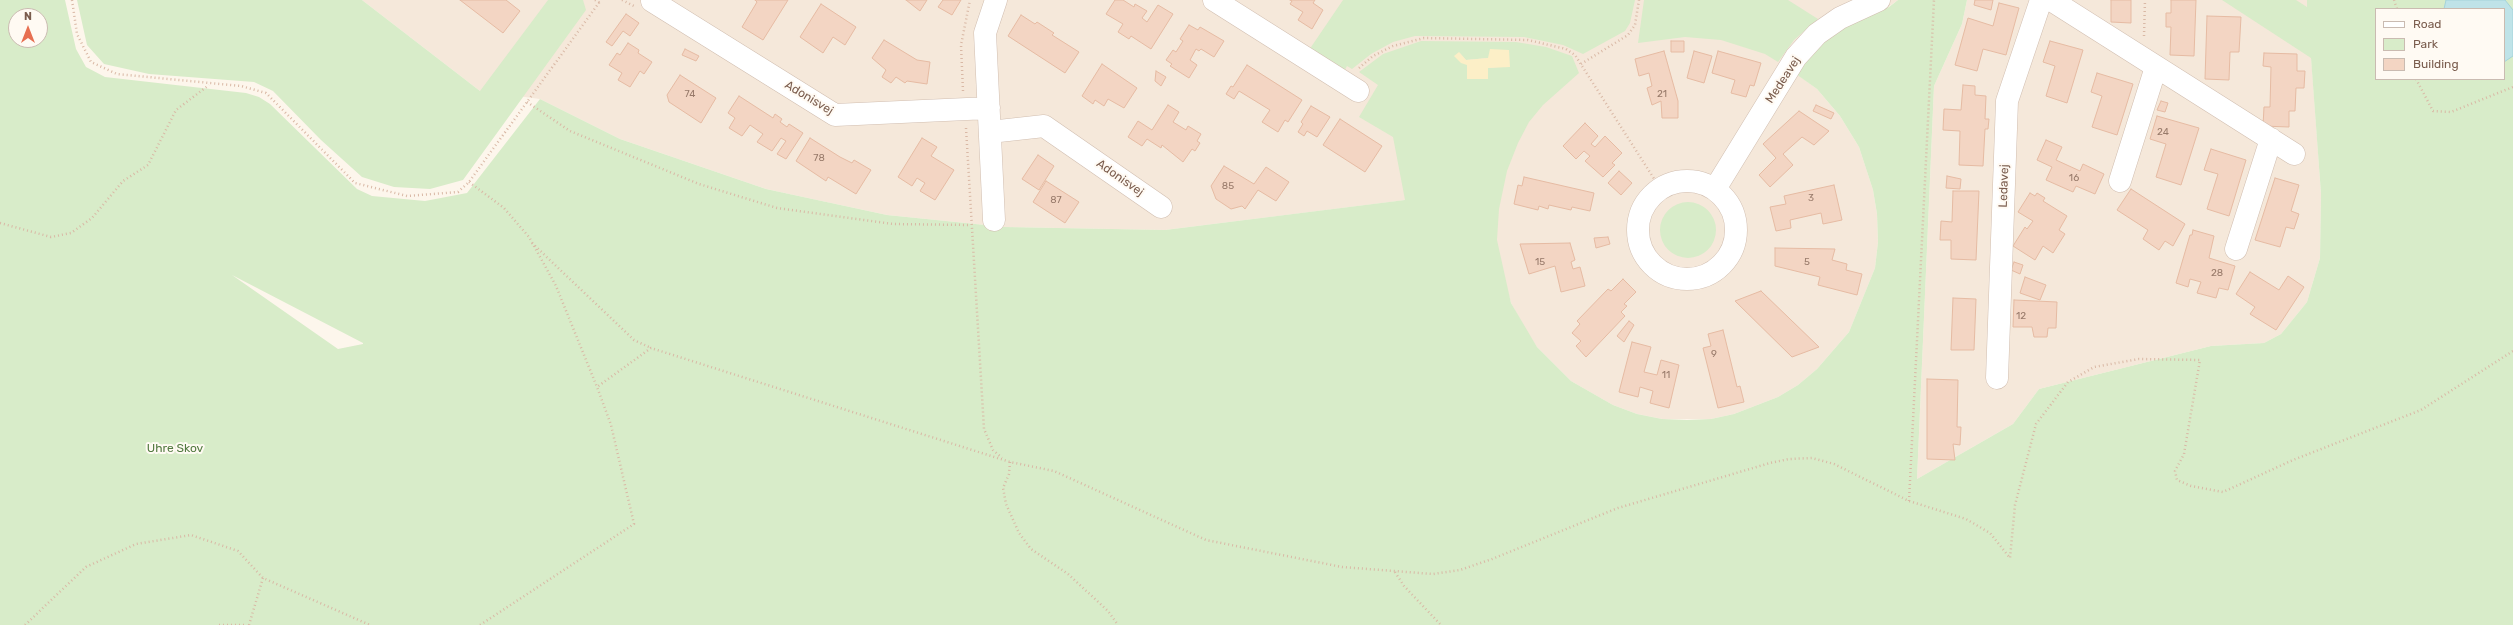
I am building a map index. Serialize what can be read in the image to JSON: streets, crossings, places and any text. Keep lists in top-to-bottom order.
{
  "streets": {
    "street": ["Medeavej", "Adonisvej", "Ledavej"]
  },
  "parks": ["Uhre Skov"],
  "house_numbers": [
    "74",
    "21",
    "24",
    "78",
    "16",
    "85",
    "3",
    "87",
    "15",
    "5",
    "28",
    "12",
    "9",
    "11"
  ],
  "legend": ["Road", "Park", "Building"],
  "north": "top"
}
